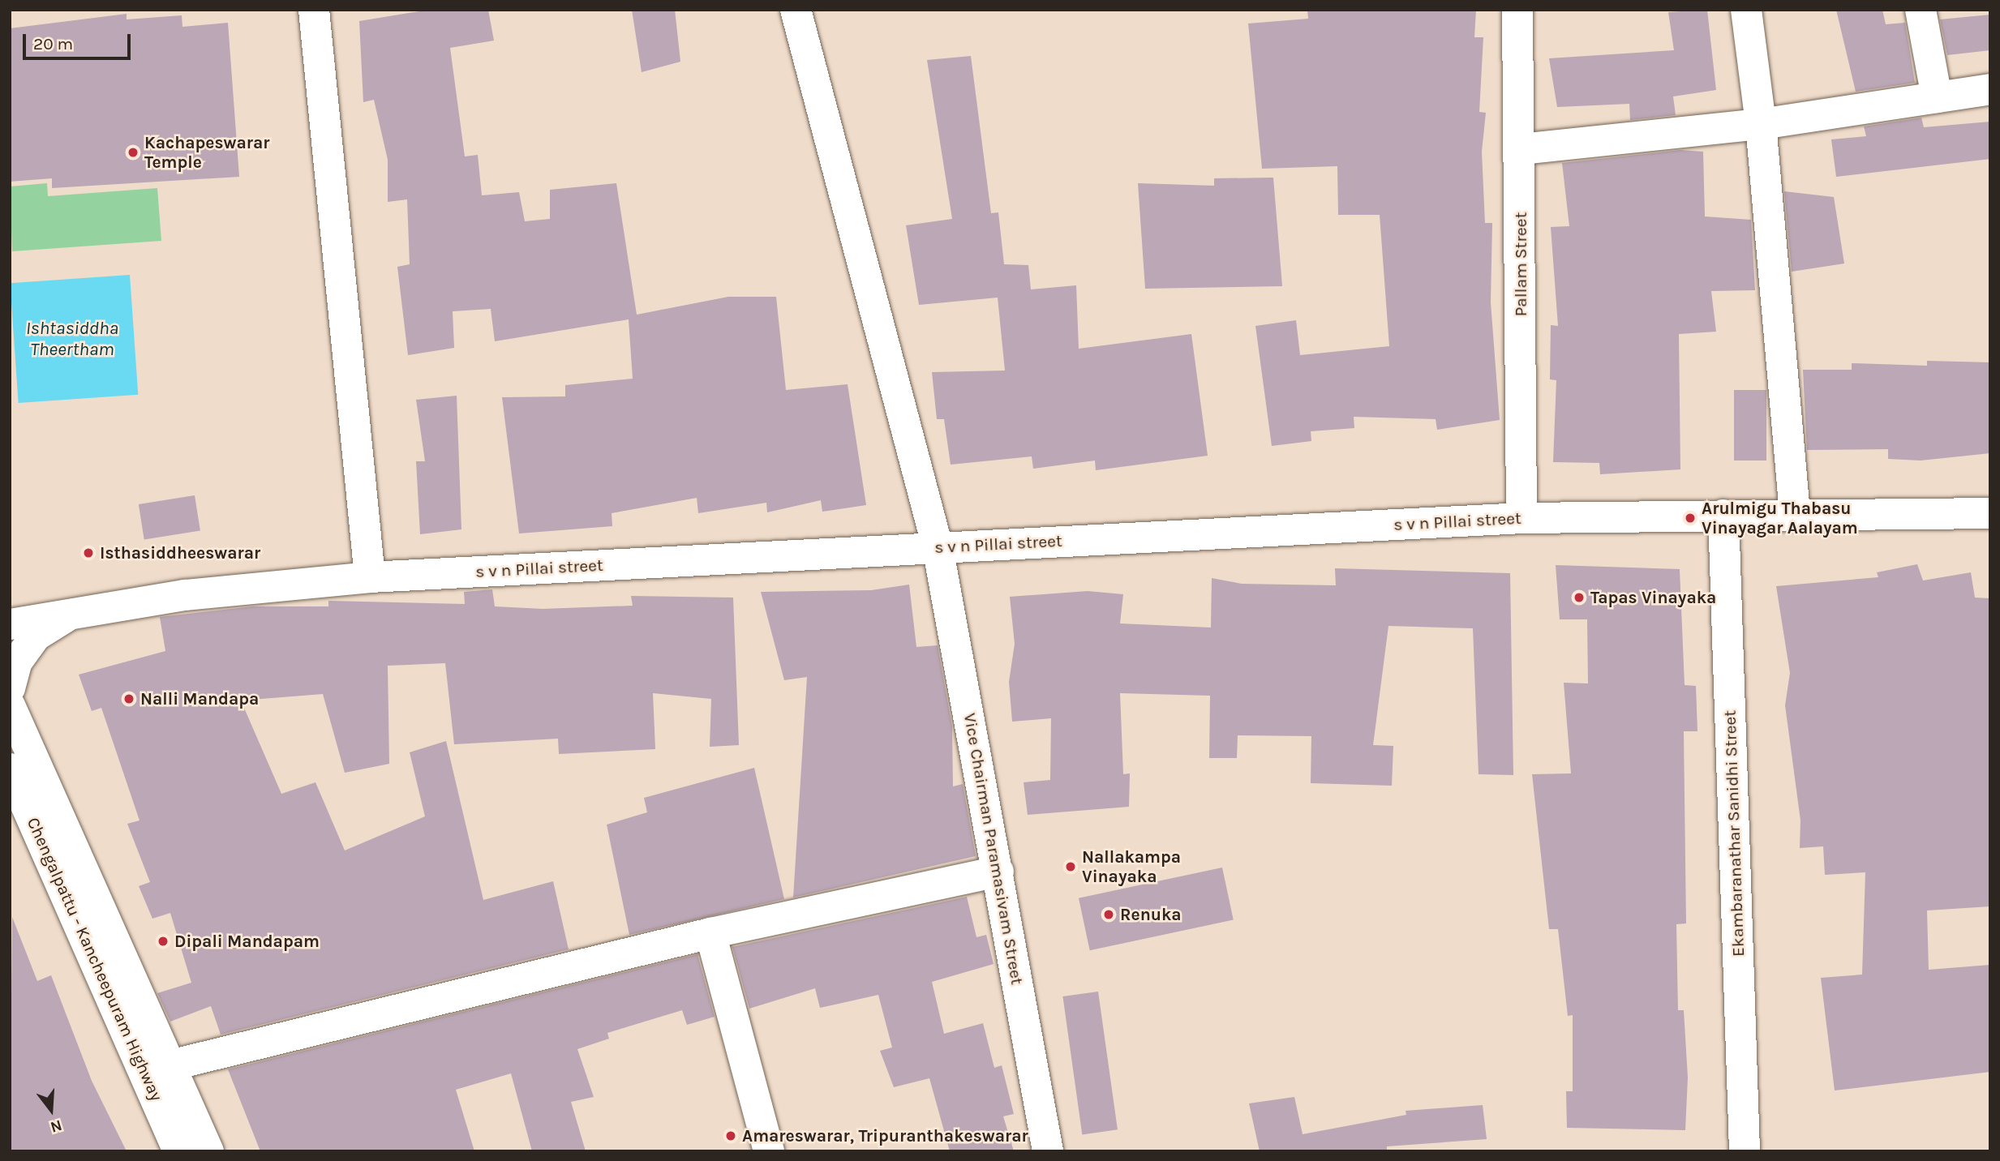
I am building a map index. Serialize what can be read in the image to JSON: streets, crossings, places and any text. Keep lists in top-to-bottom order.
{
  "streets": {
    "main road": [
      "Pallam Street",
      "s v n Pillai street",
      "Ekambaranathar Sanidhi Street",
      "Vice Chairman Paramasivam Street",
      "Chengalpattu - Kancheepuram Highway"
    ]
  },
  "crossings": [
    ["Pallam Street", "s v n Pillai street"],
    ["s v n Pillai street", "Ekambaranathar Sanidhi Street"],
    ["s v n Pillai street", "Vice Chairman Paramasivam Street"]
  ],
  "water": ["Ishtasiddha Theertham"],
  "places": [
    "Kachapeswarar Temple",
    "Arulmigu Thabasu Vinayagar Aalayam",
    "Isthasiddheeswarar",
    "Tapas Vinayaka",
    "Nalli Mandapa",
    "Nallakampa Vinayaka",
    "Renuka",
    "Dipali Mandapam",
    "Amareswarar, Tripuranthakeswarar"
  ],
  "scale_bar": "20 m",
  "north": "bottom"
}
